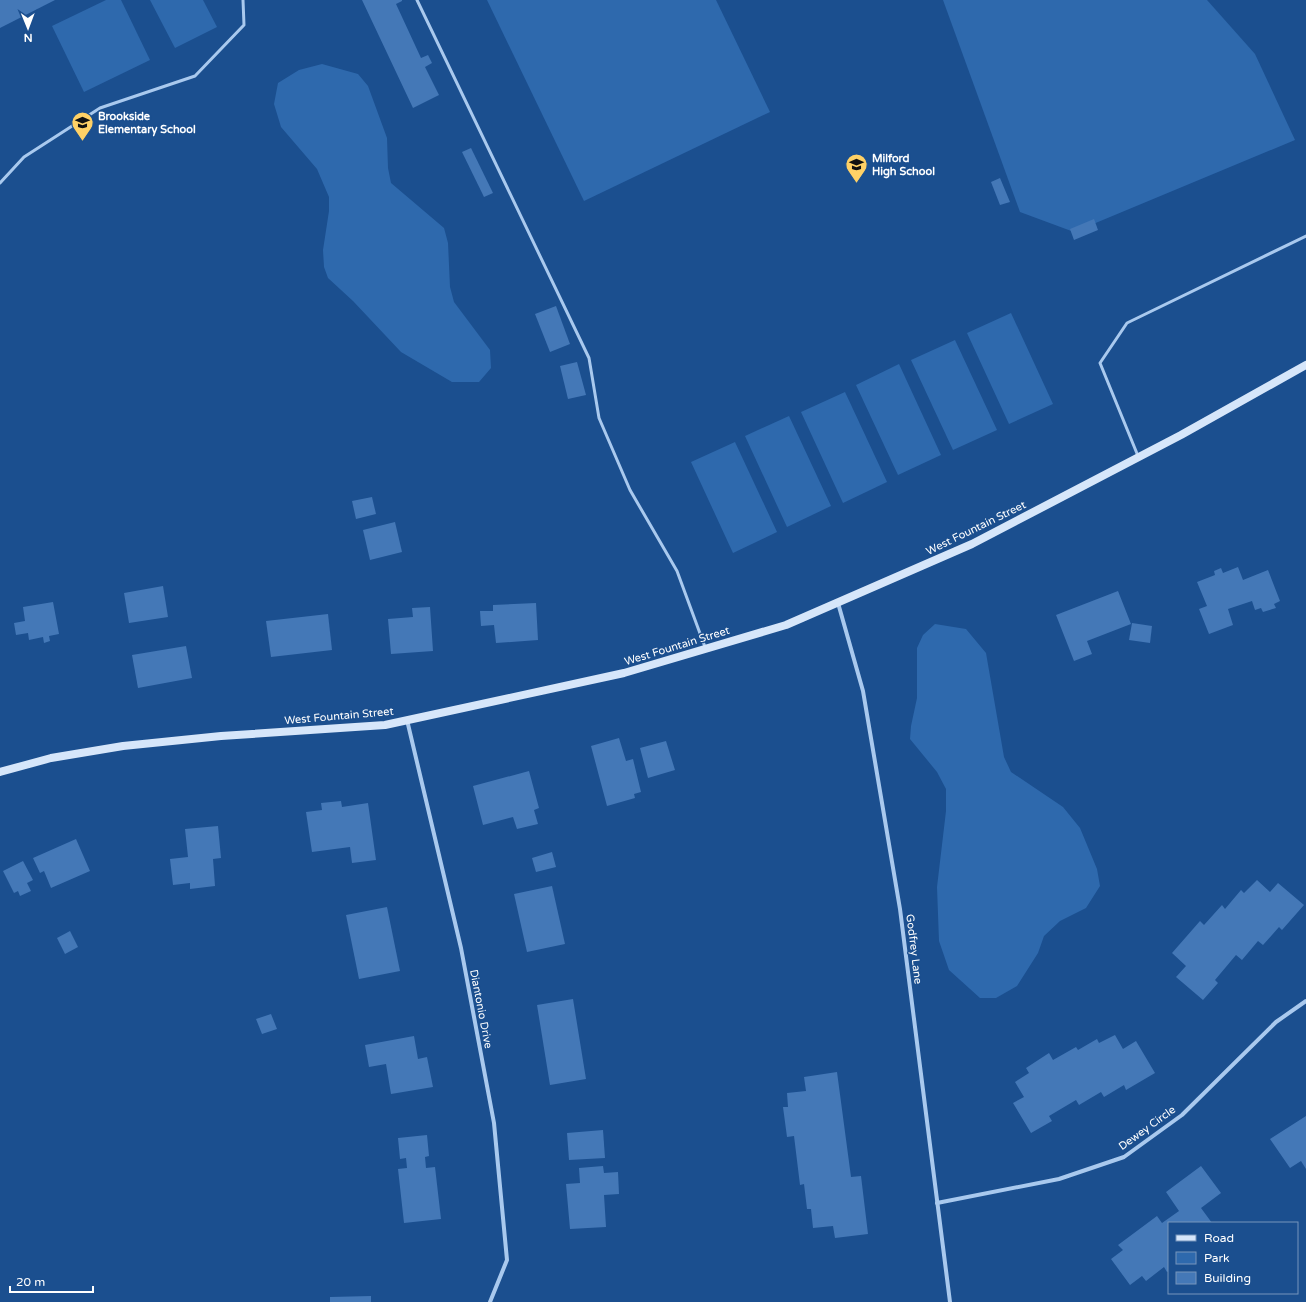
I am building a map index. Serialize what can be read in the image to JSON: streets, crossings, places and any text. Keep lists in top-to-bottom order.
{
  "streets": {
    "street": [
      "West Fountain Street",
      "Godfrey Lane",
      "Diantonio Drive",
      "Dewey Circle"
    ]
  },
  "crossings": [
    ["West Fountain Street", "Godfrey Lane"],
    ["West Fountain Street", "Diantonio Drive"],
    ["Godfrey Lane", "Dewey Circle"]
  ],
  "places": {
    "school or university": ["Brookside Elementary School", "Milford High School"]
  },
  "legend": ["Road", "Park", "Building"],
  "scale_bar": "20 m",
  "north": "bottom"
}
